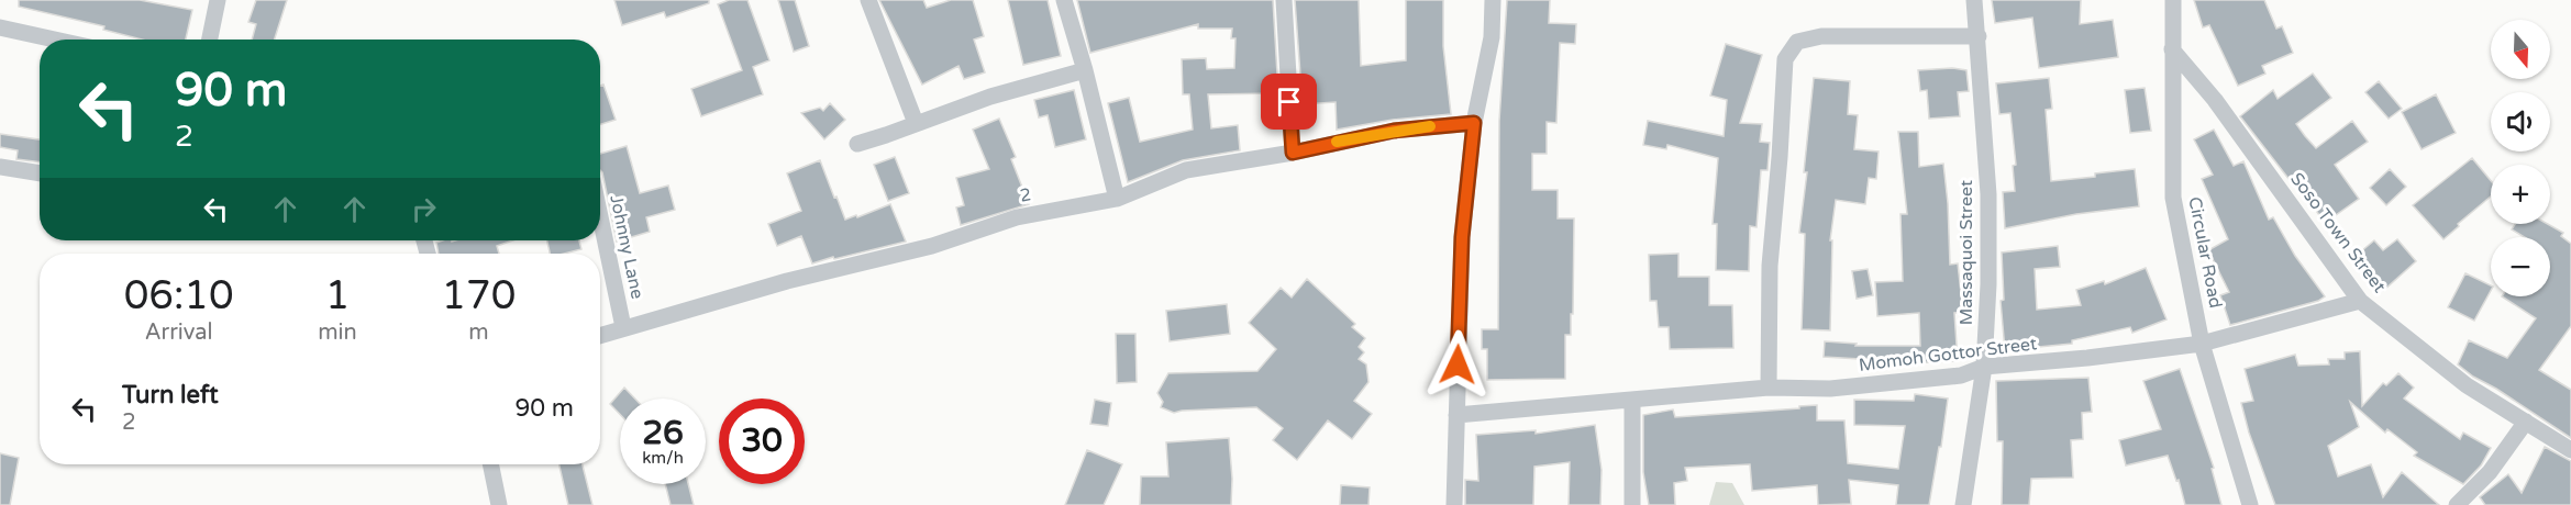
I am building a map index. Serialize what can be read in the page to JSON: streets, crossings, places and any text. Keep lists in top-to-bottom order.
{
  "streets": {
    "street": [
      "2",
      "Soso Town Street",
      "Johnny Lane",
      "Massaquoi Street",
      "Circular Road",
      "Momoh Gottor Street"
    ]
  },
  "crossings": [
    ["2", "Johnny Lane"],
    ["Soso Town Street", "Circular Road"],
    ["Soso Town Street", "Momoh Gottor Street"],
    ["Massaquoi Street", "Momoh Gottor Street"],
    ["Circular Road", "Momoh Gottor Street"]
  ],
  "north": "bottom",
  "page": {
    "map_buttons": ["+", "−"],
    "turn": ["90 m", "2"],
    "eta": [
      "06:10",
      "Arrival",
      "1",
      "min",
      "170",
      "m"
    ],
    "list": [
      {
        "name": "Turn left",
        "note": "2",
        "value": "90 m"
      }
    ],
    "speed": "26 km/h",
    "limit": "30"
  }
}
